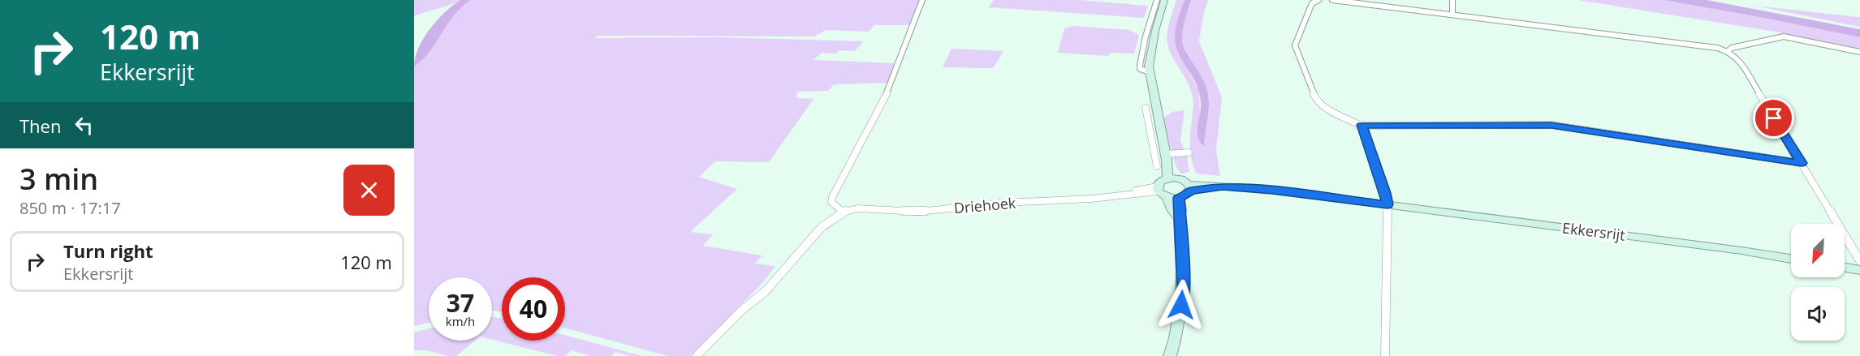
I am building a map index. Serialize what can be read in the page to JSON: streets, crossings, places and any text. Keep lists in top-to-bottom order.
{
  "streets": {
    "main road": ["Ekkersrijt"],
    "street": ["Driehoek"]
  },
  "north": "bottom left",
  "page": {
    "turn": ["120 m", "Ekkersrijt"],
    "then": "Then",
    "heading": ["3 min", "850 m · 17:17"],
    "list": [
      {
        "name": "Turn right",
        "note": "Ekkersrijt",
        "value": "120 m"
      }
    ],
    "speed": "37 km/h",
    "limit": "40"
  }
}
